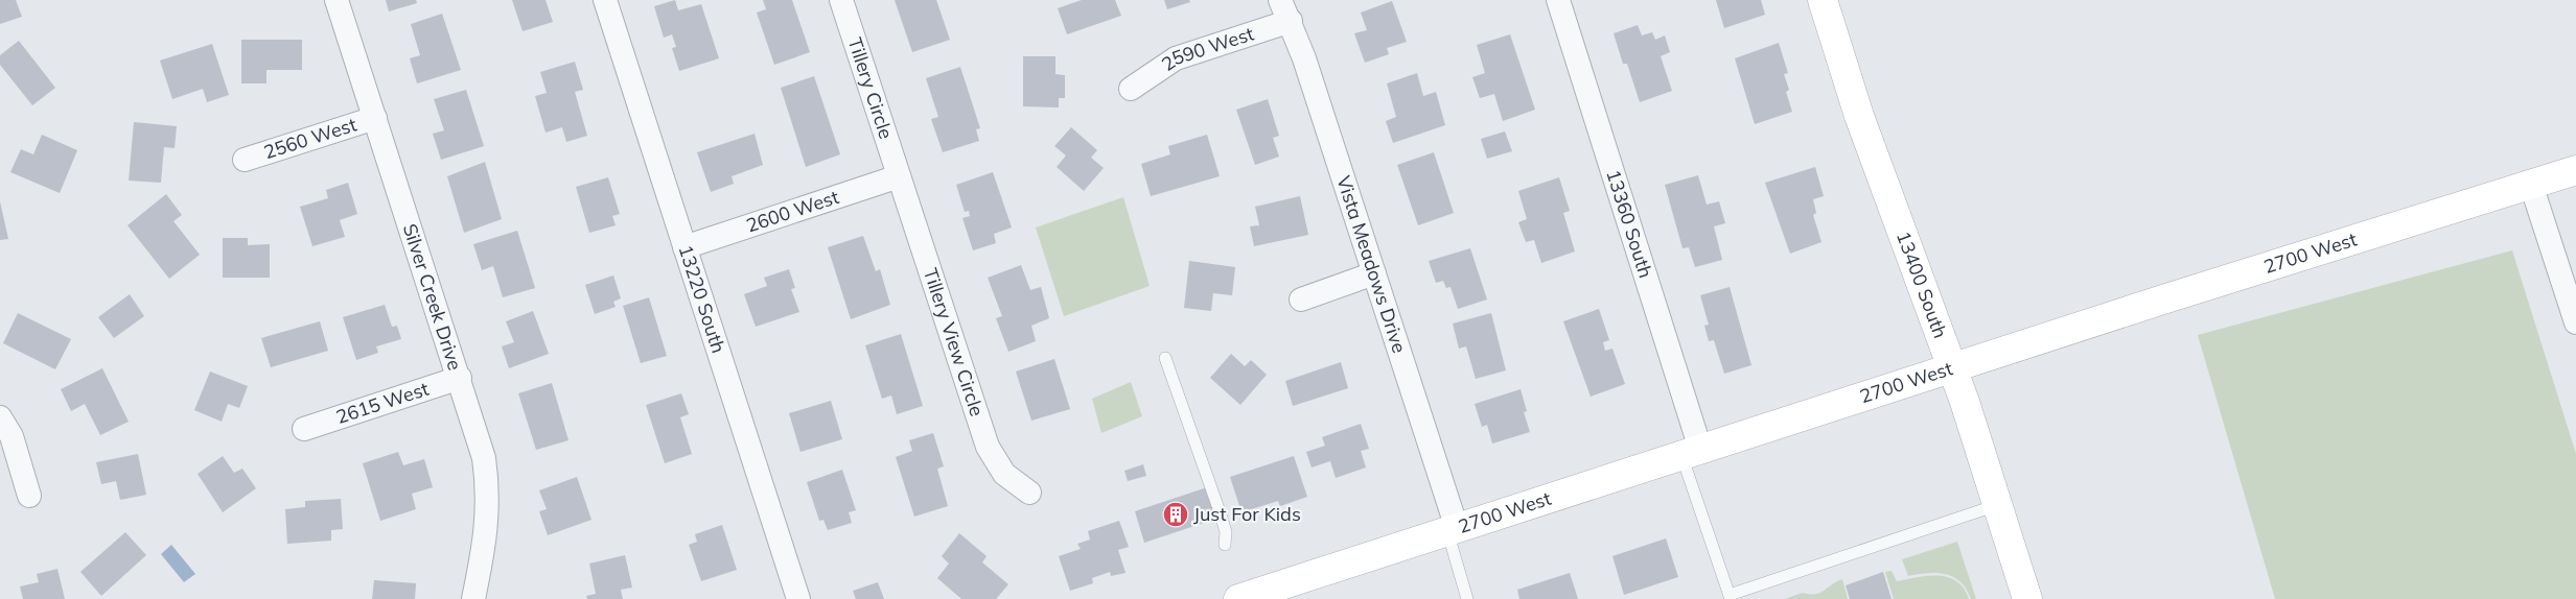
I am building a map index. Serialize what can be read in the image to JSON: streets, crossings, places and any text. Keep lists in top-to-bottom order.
{
  "streets": {
    "main road": ["2700 West", "13400 South"],
    "street": [
      "2590 West",
      "Tillery Circle",
      "2560 West",
      "2600 West",
      "13360 South",
      "Vista Meadows Drive",
      "Silver Creek Drive",
      "13220 South",
      "Tillery View Circle",
      "2615 West"
    ]
  },
  "crossings": [
    ["2590 West", "Vista Meadows Drive"],
    ["Tillery Circle", "2600 West"],
    ["Tillery Circle", "Tillery View Circle"],
    ["2560 West", "Silver Creek Drive"],
    ["2600 West", "13220 South"],
    ["2600 West", "Tillery View Circle"],
    ["13360 South", "2700 West"],
    ["2700 West", "Vista Meadows Drive"],
    ["2700 West", "13400 South"],
    ["Silver Creek Drive", "2615 West"]
  ],
  "places": {
    "building": ["Just For Kids"]
  }
}
